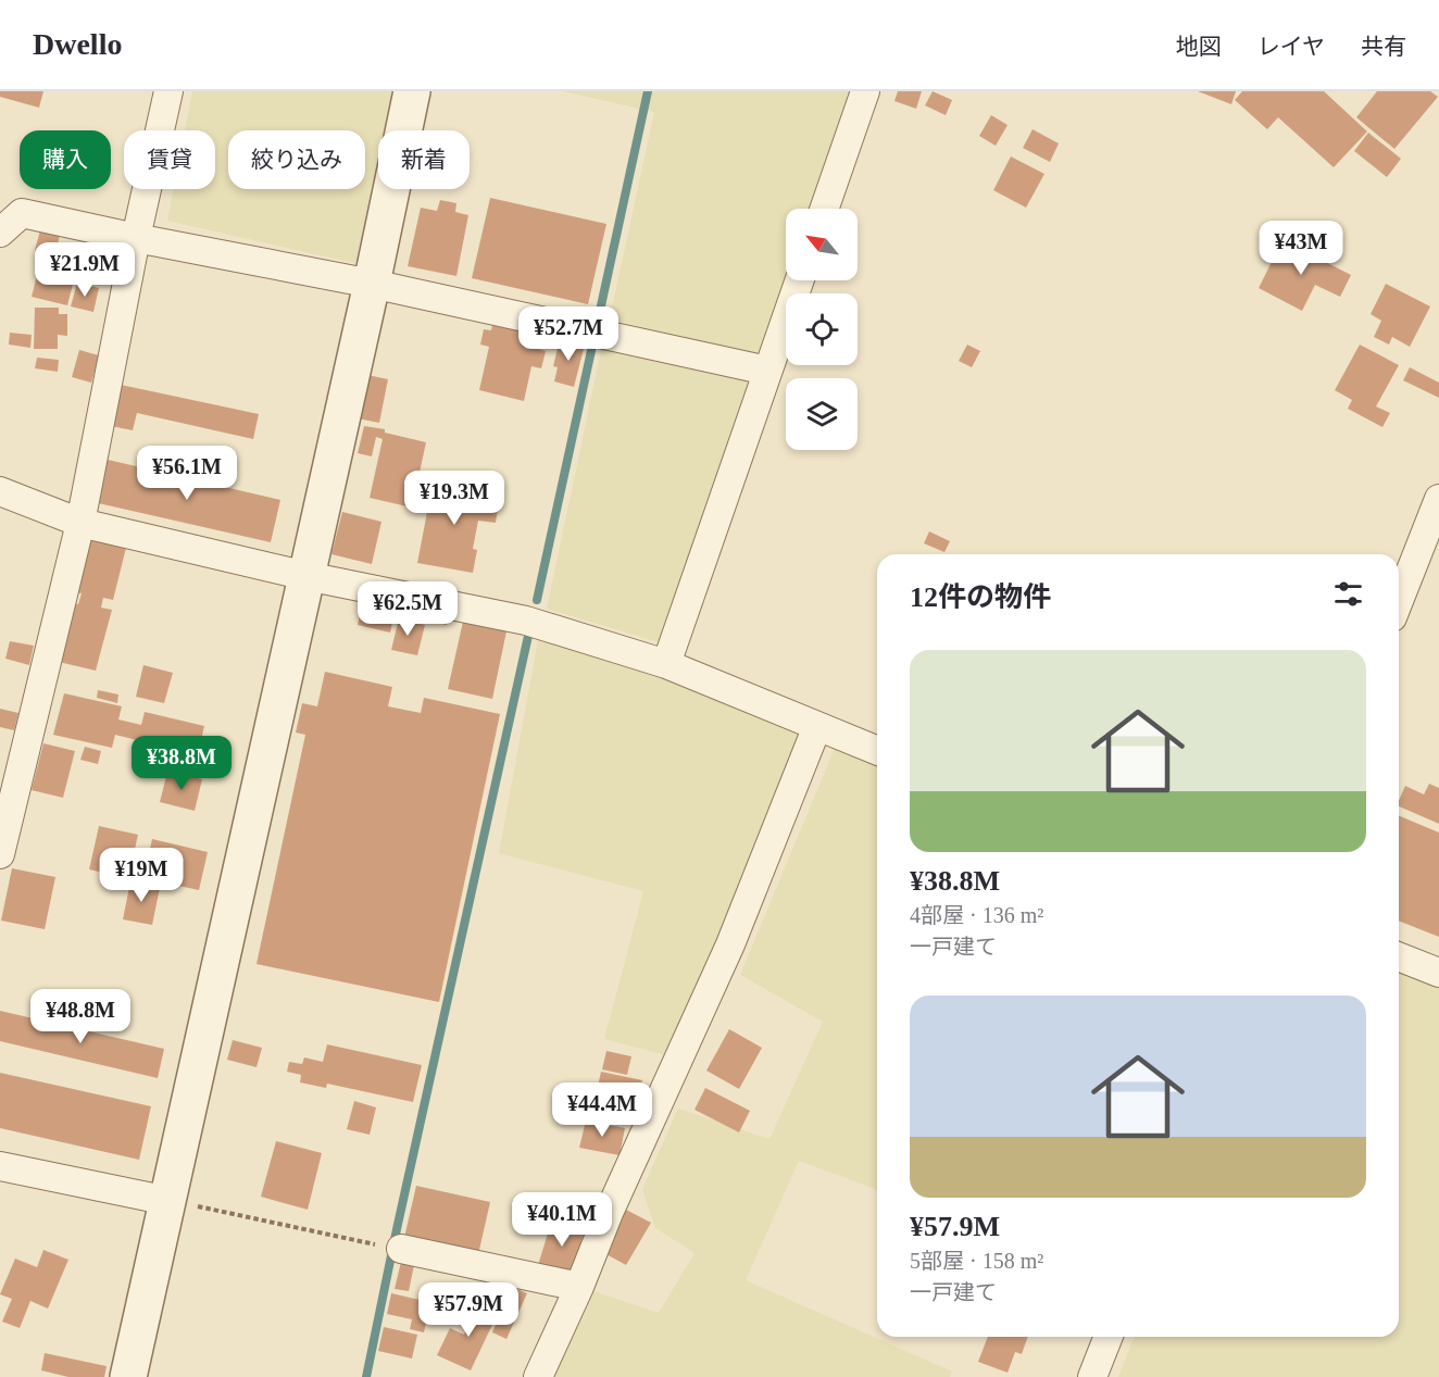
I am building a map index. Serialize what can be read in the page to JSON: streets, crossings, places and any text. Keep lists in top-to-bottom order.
{
  "north": "top left",
  "page": {
    "header": "Dwello",
    "nav": ["地図", "レイヤ", "共有"],
    "chip": [
      "購入",
      "賃貸",
      "絞り込み",
      "新着"
    ],
    "price": [
      "¥43M",
      "¥21.9M",
      "¥52.7M",
      "¥56.1M",
      "¥19.3M",
      "¥62.5M",
      "¥38.8M",
      "¥19M",
      "¥48.8M",
      "¥44.4M",
      "¥40.1M",
      "¥57.9M"
    ],
    "heading": "12件の物件",
    "list": [
      {
        "name": "¥38.8M",
        "note": "4部屋 · 136 m² · 一戸建て"
      },
      {
        "name": "¥57.9M",
        "note": "5部屋 · 158 m² · 一戸建て"
      }
    ]
  }
}
